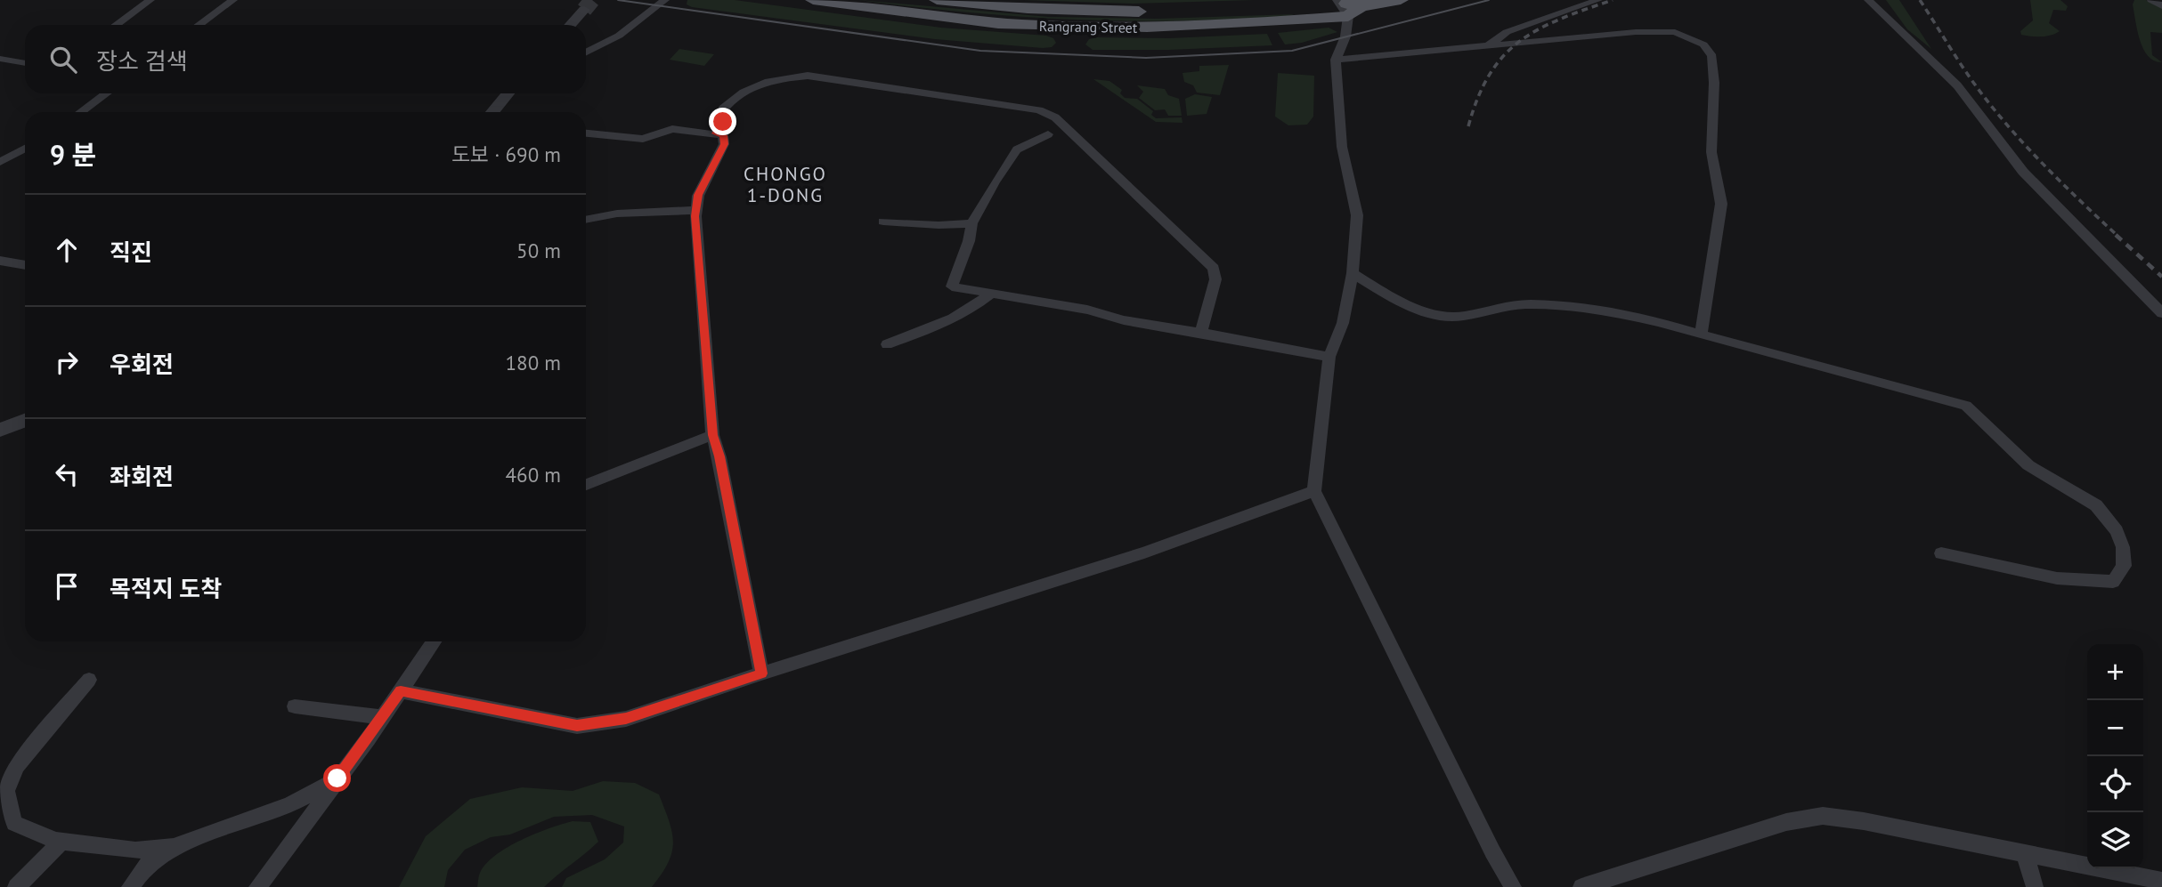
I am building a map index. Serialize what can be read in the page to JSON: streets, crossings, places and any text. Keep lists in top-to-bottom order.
{
  "streets": {
    "main road": ["Rangrang Street"]
  },
  "districts": ["CHONGO 1-DONG"],
  "page": {
    "search": "장소 검색",
    "heading": ["9 분", "도보 · 690 m"],
    "list": [
      ["직진", "50 m"],
      ["우회전", "180 m"],
      ["좌회전", "460 m"],
      "목적지 도착"
    ],
    "map_buttons": ["+", "−"]
  }
}
